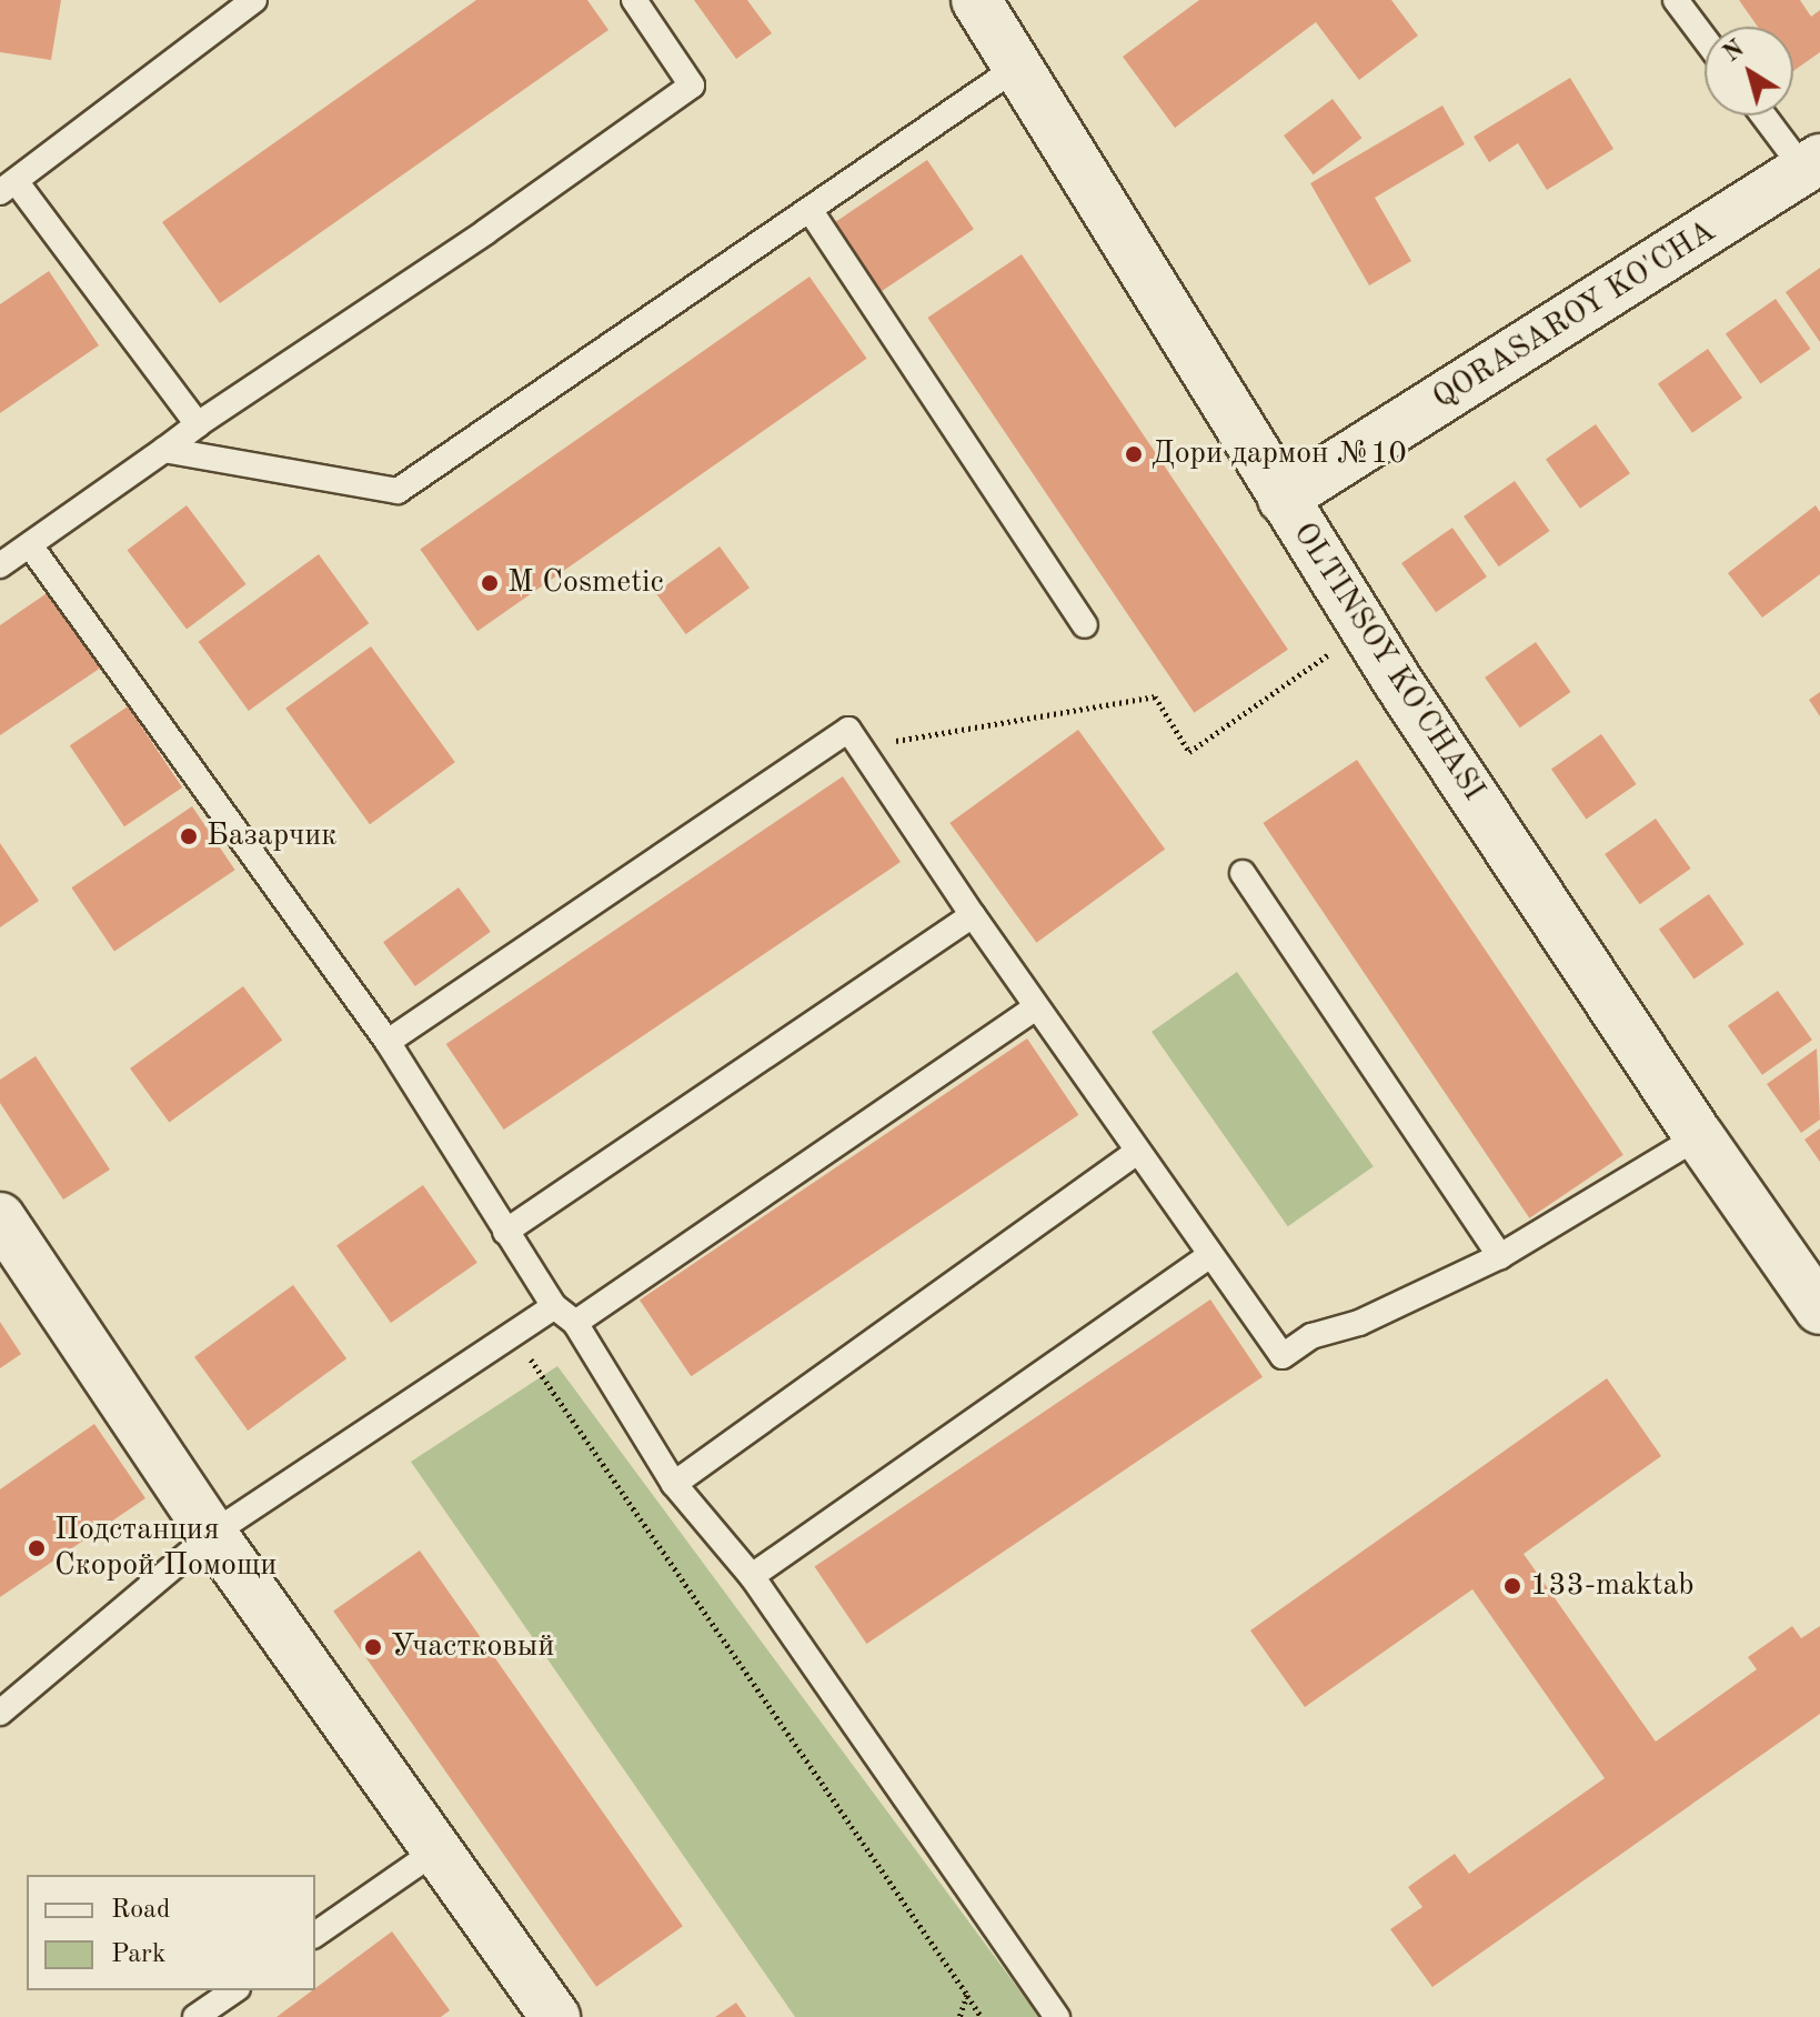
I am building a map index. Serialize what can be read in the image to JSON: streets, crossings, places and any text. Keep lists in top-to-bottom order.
{
  "streets": {
    "street": ["QORASAROY KO'CHA", "OLTINSOY KO'CHASI"]
  },
  "crossings": [
    ["QORASAROY KO'CHA", "OLTINSOY KO'CHASI"]
  ],
  "places": [
    "Дори дармон №10",
    "M Cosmetic",
    "Базарчик",
    "Подстанция Скорой Помощи",
    "133-maktab",
    "Участковый"
  ],
  "legend": ["Road", "Park"],
  "north": "top left"
}
